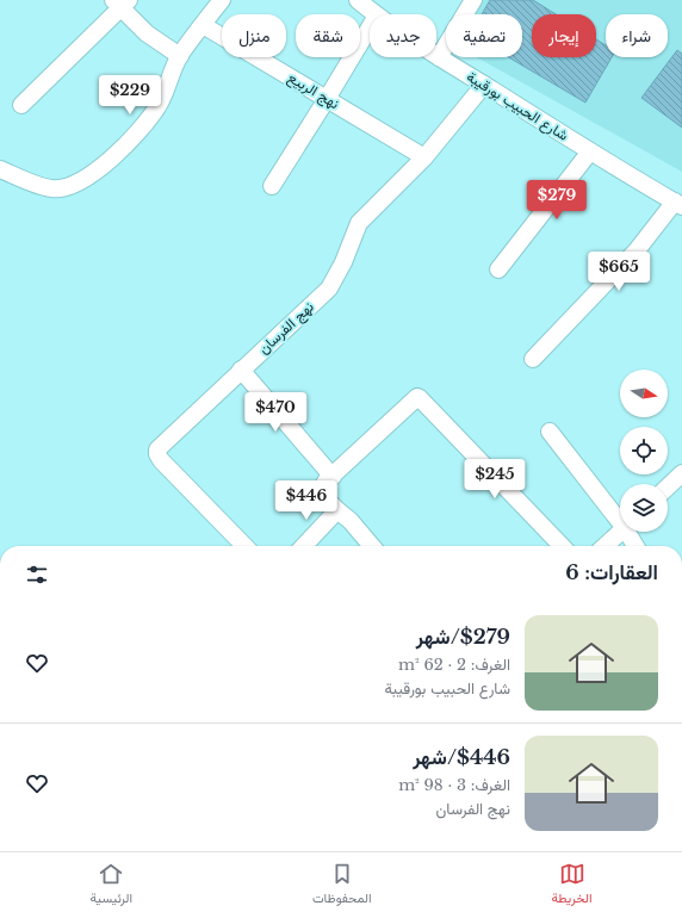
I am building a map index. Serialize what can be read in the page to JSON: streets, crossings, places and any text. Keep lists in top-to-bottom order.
{
  "streets": {
    "street": ["نهج الربيع", "شارع الحبيب بورقيبة", "نهج الفرسان"]
  },
  "crossings": [
    ["نهج الربيع", "نهج الفرسان"],
    ["شارع الحبيب بورقيبة", "نهج الفرسان"]
  ],
  "north": "right",
  "page": {
    "chip": [
      "شراء",
      "إيجار",
      "تصفية",
      "جديد",
      "شقة",
      "منزل"
    ],
    "price": [
      "$229",
      "$279",
      "$665",
      "$470",
      "$245",
      "$446"
    ],
    "heading": "العقارات: 6",
    "list": [
      {
        "name": "$279/شهر",
        "note": "الغرف: 2 · 62 m² · شارع الحبيب بورقيبة"
      },
      {
        "name": "$446/شهر",
        "note": "الغرف: 3 · 98 m² · نهج الفرسان"
      }
    ],
    "tabs": ["الخريطة", "المحفوظات", "الرئيسية"]
  }
}
